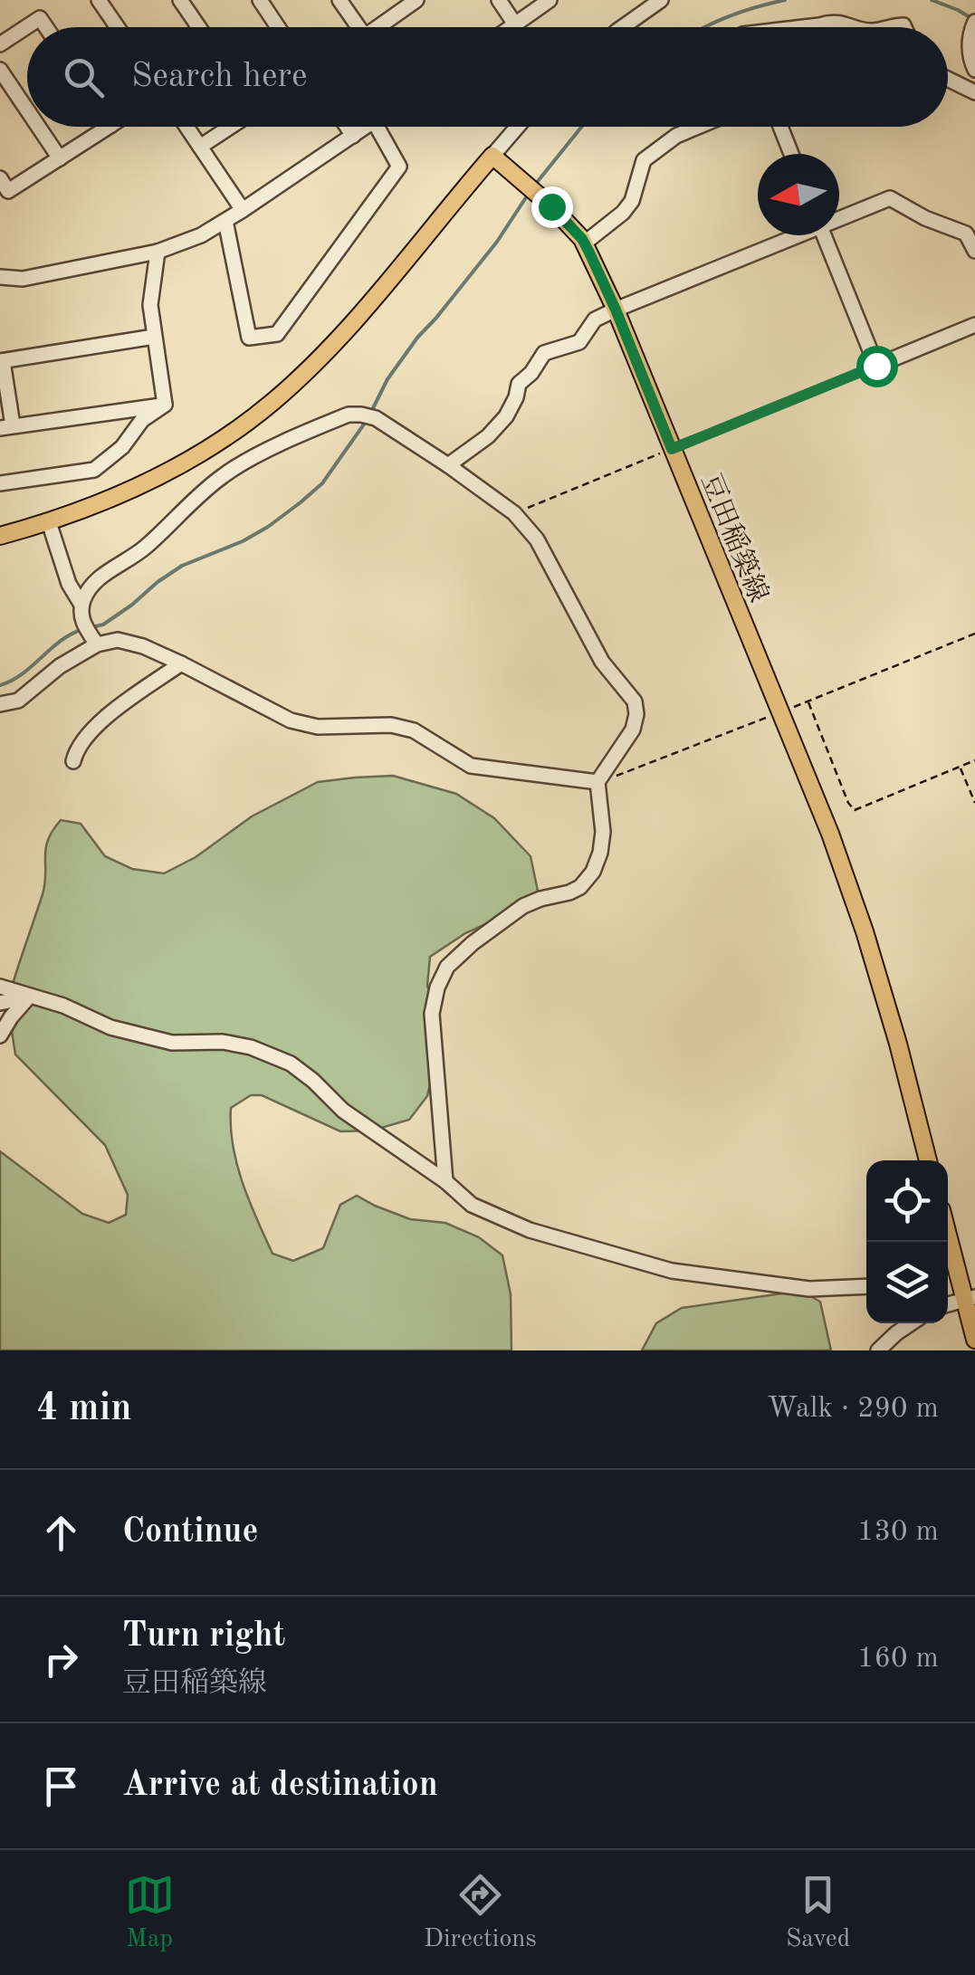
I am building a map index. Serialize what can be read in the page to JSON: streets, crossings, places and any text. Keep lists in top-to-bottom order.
{
  "streets": {
    "main road": ["豆田稲築線"]
  },
  "north": "left",
  "page": {
    "search": "Search here",
    "heading": ["4 min", "Walk · 290 m"],
    "list": [
      ["Continue", "130 m"],
      ["Turn right", "豆田稲築線", "160 m"],
      "Arrive at destination"
    ],
    "nav": ["Map", "Directions", "Saved"]
  }
}
